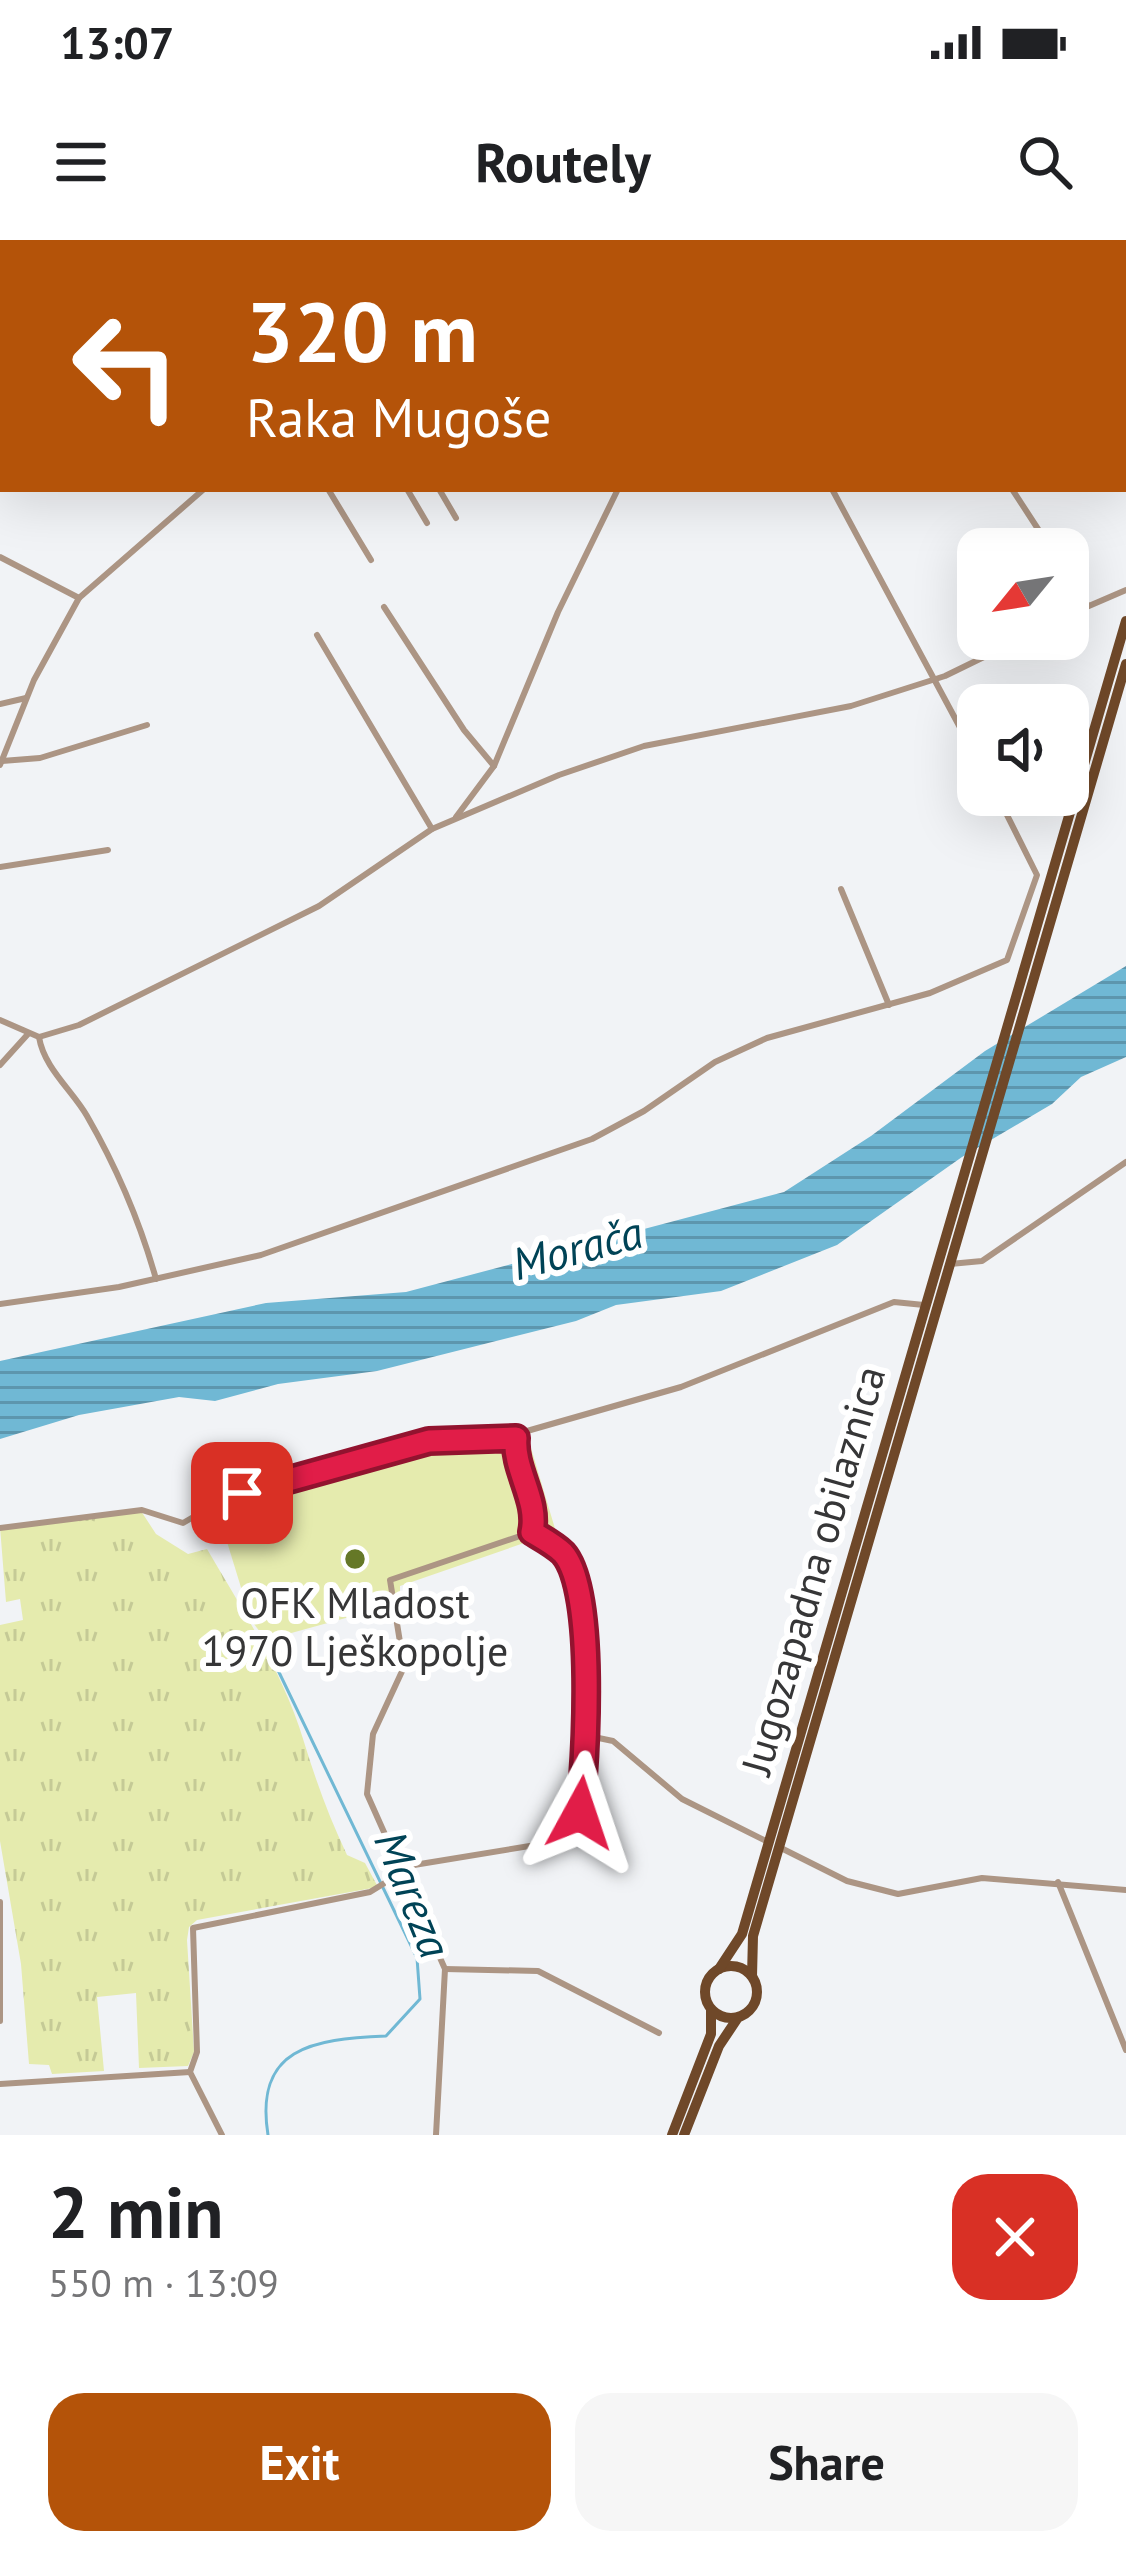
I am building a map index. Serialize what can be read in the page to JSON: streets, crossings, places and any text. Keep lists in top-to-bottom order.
{
  "streets": {
    "main road": ["Jugozapadna obilaznica"]
  },
  "water": ["Morača", "Mareza"],
  "places": ["OFK Mladost 1970 Lješkopolje"],
  "north": "bottom left",
  "page": {
    "status": "13:07",
    "header": "Routely",
    "turn": ["320 m", "Raka Mugoše"],
    "heading": ["2 min", "550 m · 13:09"],
    "buttons": ["Exit", "Share"]
  }
}
